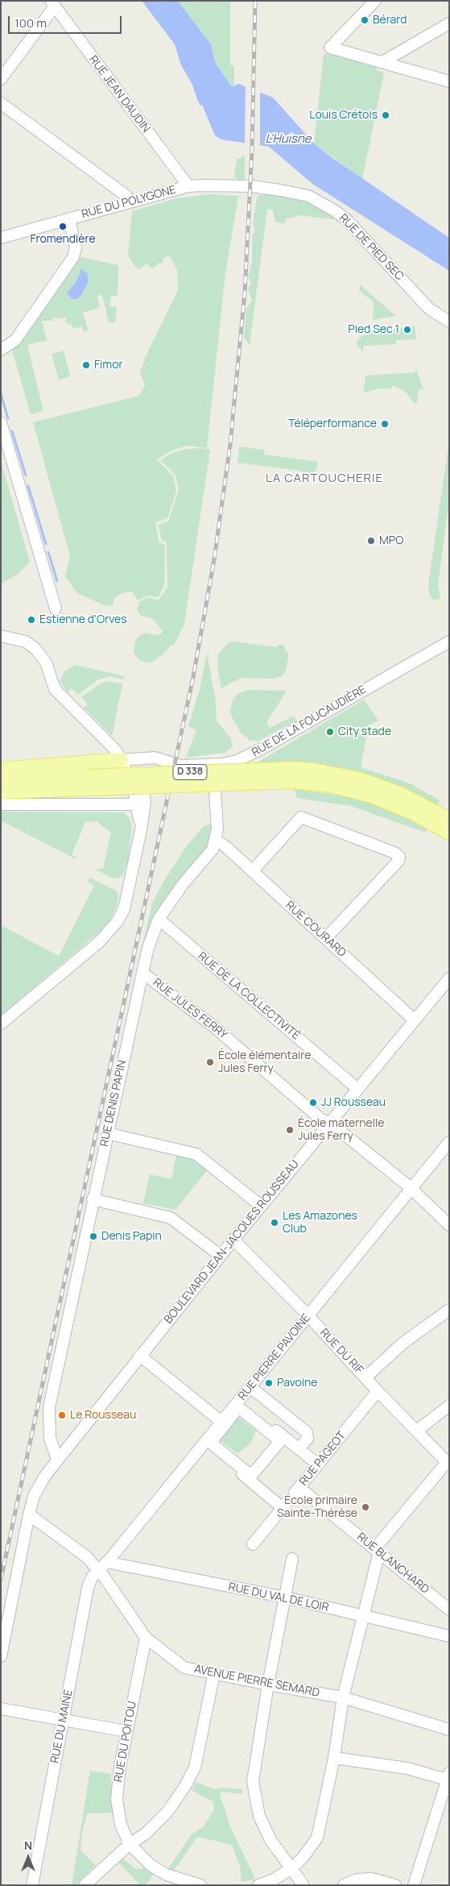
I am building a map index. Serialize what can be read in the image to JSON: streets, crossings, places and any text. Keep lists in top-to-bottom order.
{
  "streets": {
    "main road": ["D 338"],
    "street": [
      "RUE JEAN DAUDIN",
      "RUE DU POLYGONE",
      "RUE DE PIED SEC",
      "RUE DE LA FOUCAUDIÈRE",
      "RUE COURARD",
      "RUE DE LA COLLECTIVITÉ",
      "RUE JULES FERRY",
      "RUE DENIS PAPIN",
      "BOULEVARD JEAN-JACQUES ROUSSEAU",
      "RUE DU RIF",
      "RUE PIERRE PAVOINE",
      "RUE PAGEOT",
      "RUE BLANCHARD",
      "RUE DU VAL DE LOIR",
      "AVENUE PIERRE SEMARD",
      "RUE DU MAINE",
      "RUE DU POITOU"
    ]
  },
  "crossings": [
    ["RUE JEAN DAUDIN", "RUE DU POLYGONE"],
    ["RUE DU POLYGONE", "RUE DE PIED SEC"],
    ["RUE DE LA FOUCAUDIÈRE", "RUE DENIS PAPIN"],
    ["RUE COURARD", "RUE DENIS PAPIN"],
    ["RUE COURARD", "BOULEVARD JEAN-JACQUES ROUSSEAU"],
    ["RUE DE LA COLLECTIVITÉ", "RUE DENIS PAPIN"],
    ["RUE DE LA COLLECTIVITÉ", "BOULEVARD JEAN-JACQUES ROUSSEAU"],
    ["RUE JULES FERRY", "RUE DENIS PAPIN"],
    ["RUE JULES FERRY", "BOULEVARD JEAN-JACQUES ROUSSEAU"],
    ["RUE JULES FERRY", "RUE PIERRE PAVOINE"],
    ["RUE DENIS PAPIN", "BOULEVARD JEAN-JACQUES ROUSSEAU"],
    ["BOULEVARD JEAN-JACQUES ROUSSEAU", "RUE DU RIF"],
    ["BOULEVARD JEAN-JACQUES ROUSSEAU", "AVENUE PIERRE SEMARD"],
    ["RUE DU RIF", "RUE PIERRE PAVOINE"],
    ["RUE DU RIF", "RUE PAGEOT"],
    ["RUE PIERRE PAVOINE", "RUE DU VAL DE LOIR"],
    ["RUE PIERRE PAVOINE", "AVENUE PIERRE SEMARD"],
    ["RUE PIERRE PAVOINE", "RUE DU MAINE"],
    ["RUE PAGEOT", "RUE BLANCHARD"],
    ["AVENUE PIERRE SEMARD", "RUE DU MAINE"],
    ["AVENUE PIERRE SEMARD", "RUE DU POITOU"]
  ],
  "districts": ["LA CARTOUCHERIE"],
  "water": ["L'Huisne"],
  "places": [
    "Bérard",
    "Louis Crétois",
    "Fromendière",
    "Pied Sec 1",
    "Fimor",
    "Téléperformance",
    "MPO",
    "Estienne d'Orves",
    "City stade",
    "École élémentaire Jules Ferry",
    "JJ Rousseau",
    "École maternelle Jules Ferry",
    "Les Amazones Club",
    "Denis Papin",
    "Pavoine",
    "Le Rousseau",
    "École primaire Sainte-Thérèse"
  ],
  "scale_bar": "100 m",
  "north": "top"
}
